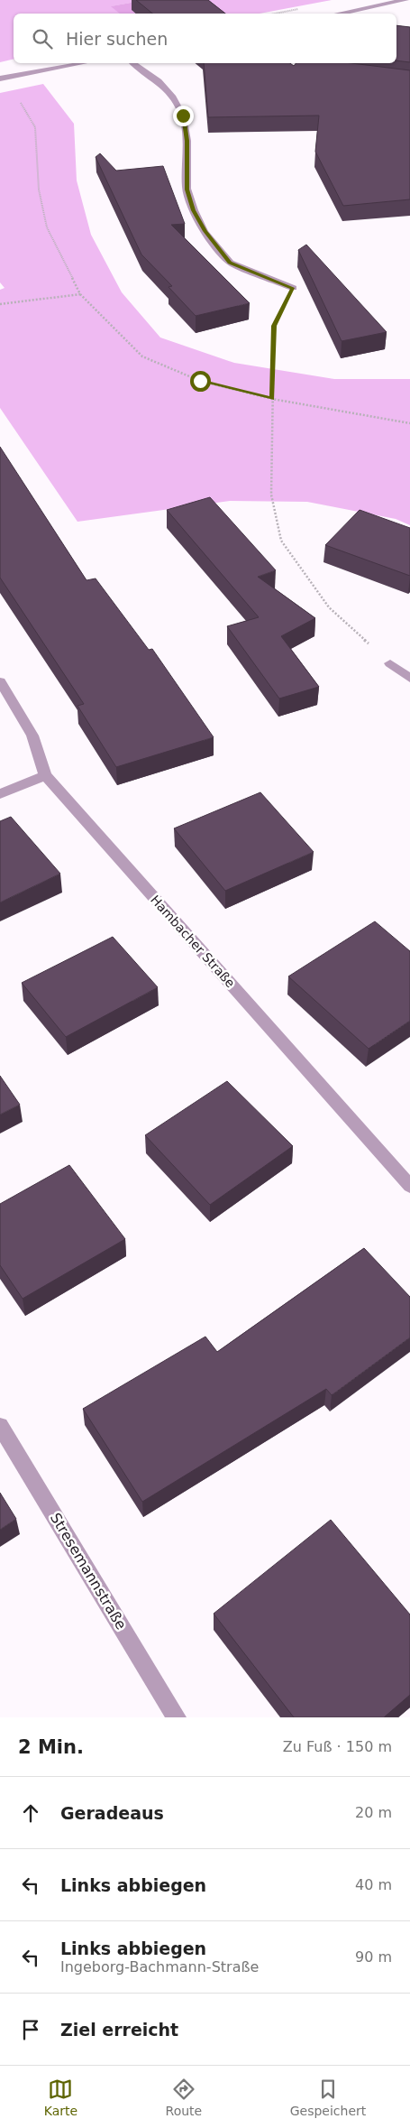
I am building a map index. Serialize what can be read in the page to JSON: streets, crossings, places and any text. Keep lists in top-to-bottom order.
{
  "streets": {
    "street": ["Hambacher Straße", "Stresemannstraße"]
  },
  "page": {
    "search": "Hier suchen",
    "heading": ["2 Min.", "Zu Fuß · 150 m"],
    "list": [
      ["Geradeaus", "20 m"],
      ["Links abbiegen", "40 m"],
      ["Links abbiegen", "Ingeborg-Bachmann-Straße", "90 m"],
      "Ziel erreicht"
    ],
    "nav": ["Karte", "Route", "Gespeichert"]
  }
}
